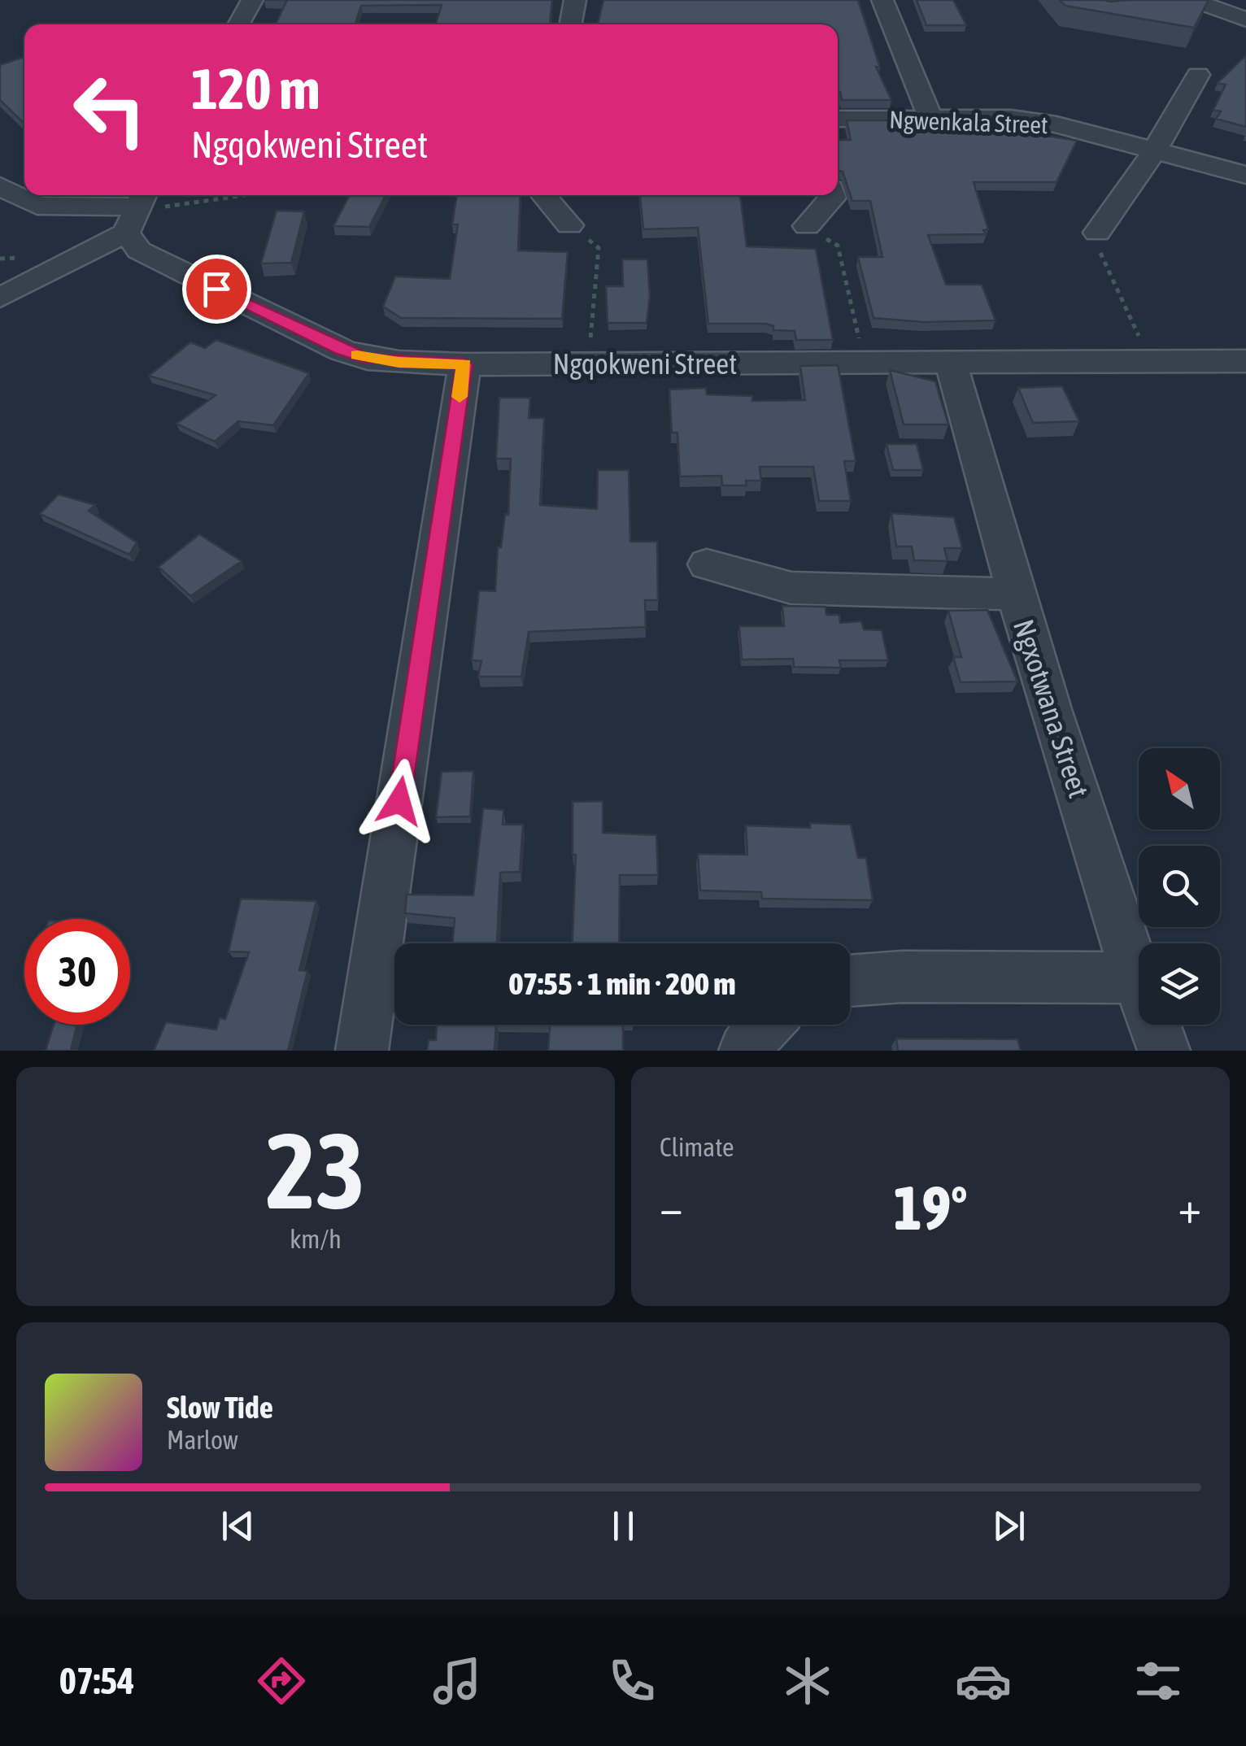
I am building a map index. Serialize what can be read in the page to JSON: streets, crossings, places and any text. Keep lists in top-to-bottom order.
{
  "streets": {
    "street": ["Ngwenkala Street", "Ngqokweni Street", "Ngxotwana Street"]
  },
  "crossings": [
    ["Ngqokweni Street", "Ngxotwana Street"]
  ],
  "north": "top left",
  "page": {
    "turn": ["120 m", "Ngqokweni Street"],
    "limit": "30",
    "trip": "07:55 · 1 min · 200 m",
    "tile": [
      ["23", "km/h"],
      "Climate"
    ],
    "heat": ["−", "19°", "+"],
    "song": ["Slow Tide", "Marlow"],
    "tabs": "07:54"
  }
}
